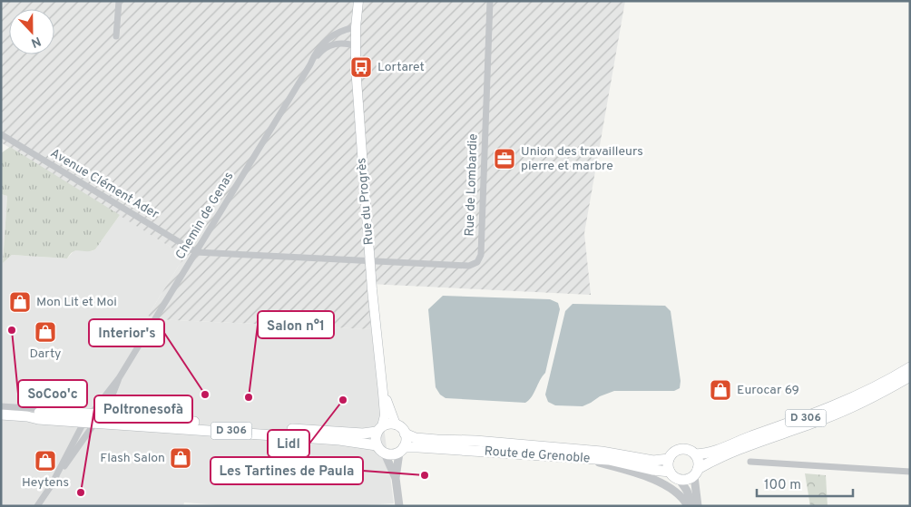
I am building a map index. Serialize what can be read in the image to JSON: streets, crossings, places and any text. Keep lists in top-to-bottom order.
{
  "streets": {
    "main road": ["Rue du Progrès", "D 306", "Route de Grenoble"],
    "street": ["Avenue Clément Ader", "Rue de Lombardie", "Chemin de Genas"]
  },
  "crossings": [
    ["Avenue Clément Ader", "Rue de Lombardie"],
    ["Avenue Clément Ader", "Chemin de Genas"],
    ["Rue de Lombardie", "Rue du Progrès"],
    ["Rue de Lombardie", "Chemin de Genas"],
    ["Rue du Progrès", "Chemin de Genas"],
    ["Rue du Progrès", "D 306"],
    ["Rue du Progrès", "Route de Grenoble"],
    ["Chemin de Genas", "D 306"],
    ["D 306", "Route de Grenoble"]
  ],
  "places": {
    "bus stop": ["Lortaret"],
    "office": ["Union des travailleurs pierre et marbre"],
    "shop": [
      "Mon Lit et Moi",
      "Darty",
      "Eurocar 69",
      "Flash Salon",
      "Heytens"
    ],
    "other": [
      "SoCoo'c",
      "Interior's",
      "Salon n°1",
      "Lidl",
      "Les Tartines de Paula",
      "Poltronesofà"
    ]
  },
  "scale_bar": "100 m",
  "north": "bottom"
}
